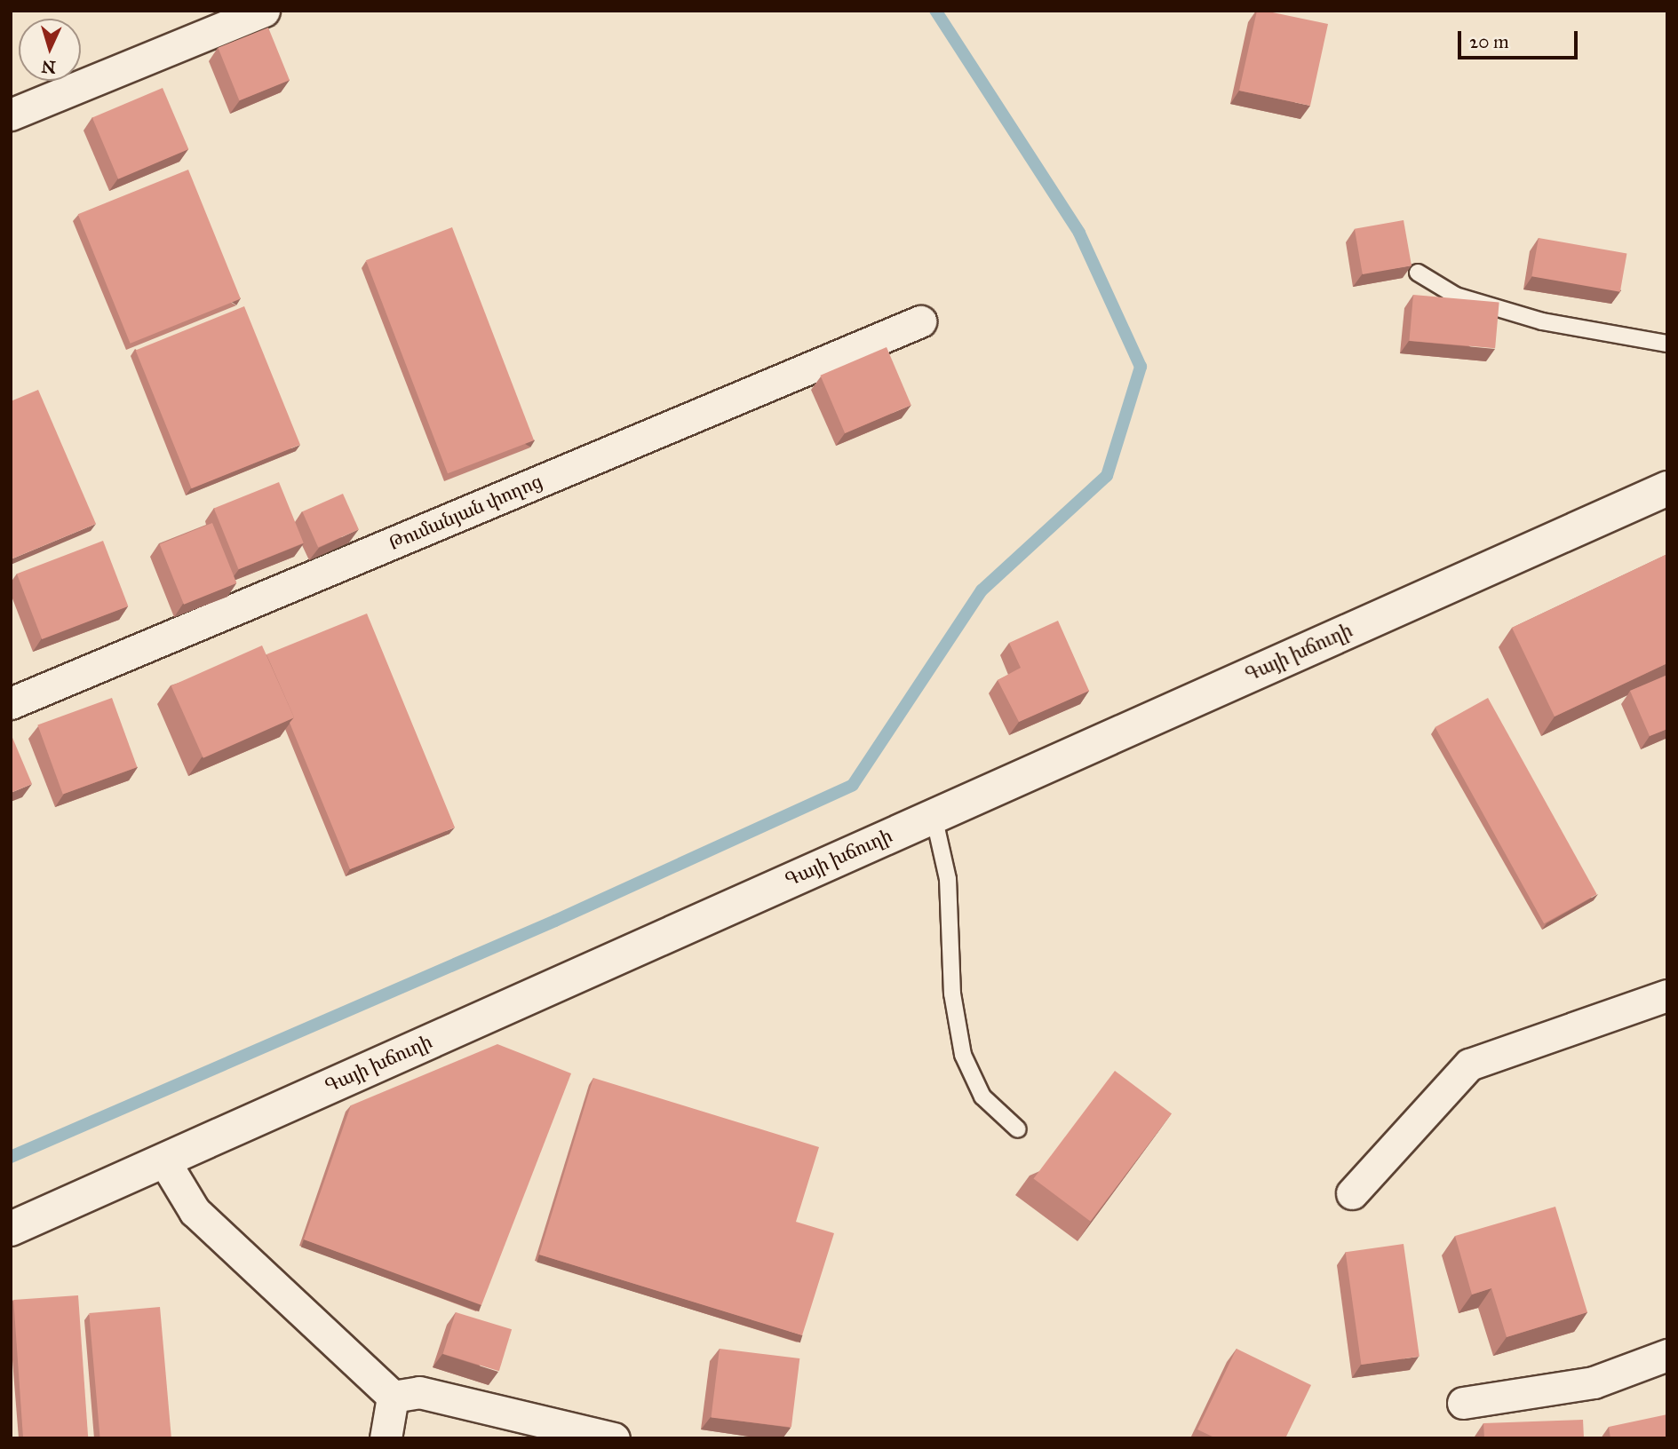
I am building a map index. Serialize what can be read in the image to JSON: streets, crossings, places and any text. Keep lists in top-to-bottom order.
{
  "streets": {
    "main road": ["Գայի խճուղի"],
    "street": ["Թումանյան փողոց"]
  },
  "scale_bar": "20 m",
  "north": "bottom"
}
